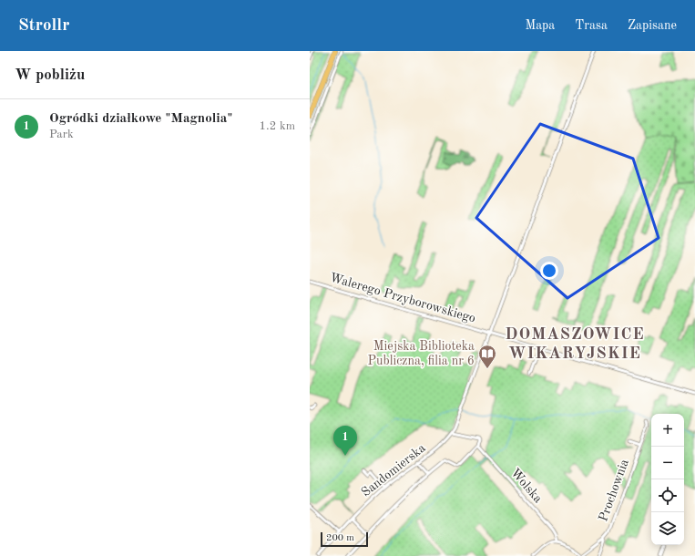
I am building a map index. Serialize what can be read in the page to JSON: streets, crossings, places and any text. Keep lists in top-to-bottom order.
{
  "streets": {
    "street": [
      "Walerego Przyborowskiego",
      "Sandomierska",
      "Wolska",
      "Prochownia"
    ]
  },
  "crossings": [
    ["Walerego Przyborowskiego", "Sandomierska"],
    ["Sandomierska", "Wolska"]
  ],
  "districts": ["DOMASZOWICE WIKARYJSKIE"],
  "places": {
    "library": ["Miejska Biblioteka Publiczna, filia nr 6"]
  },
  "scale_bar": "200 m",
  "page": {
    "header": "Strollr",
    "nav": ["Mapa", "Trasa", "Zapisane"],
    "heading": "W pobliżu",
    "list": [
      {
        "mark": "1",
        "name": "Ogródki działkowe \"Magnolia\"",
        "note": "Park",
        "value": "1.2 km"
      }
    ],
    "map_buttons": ["+", "−"],
    "pins": "1",
    "scale": "200 m"
  }
}
